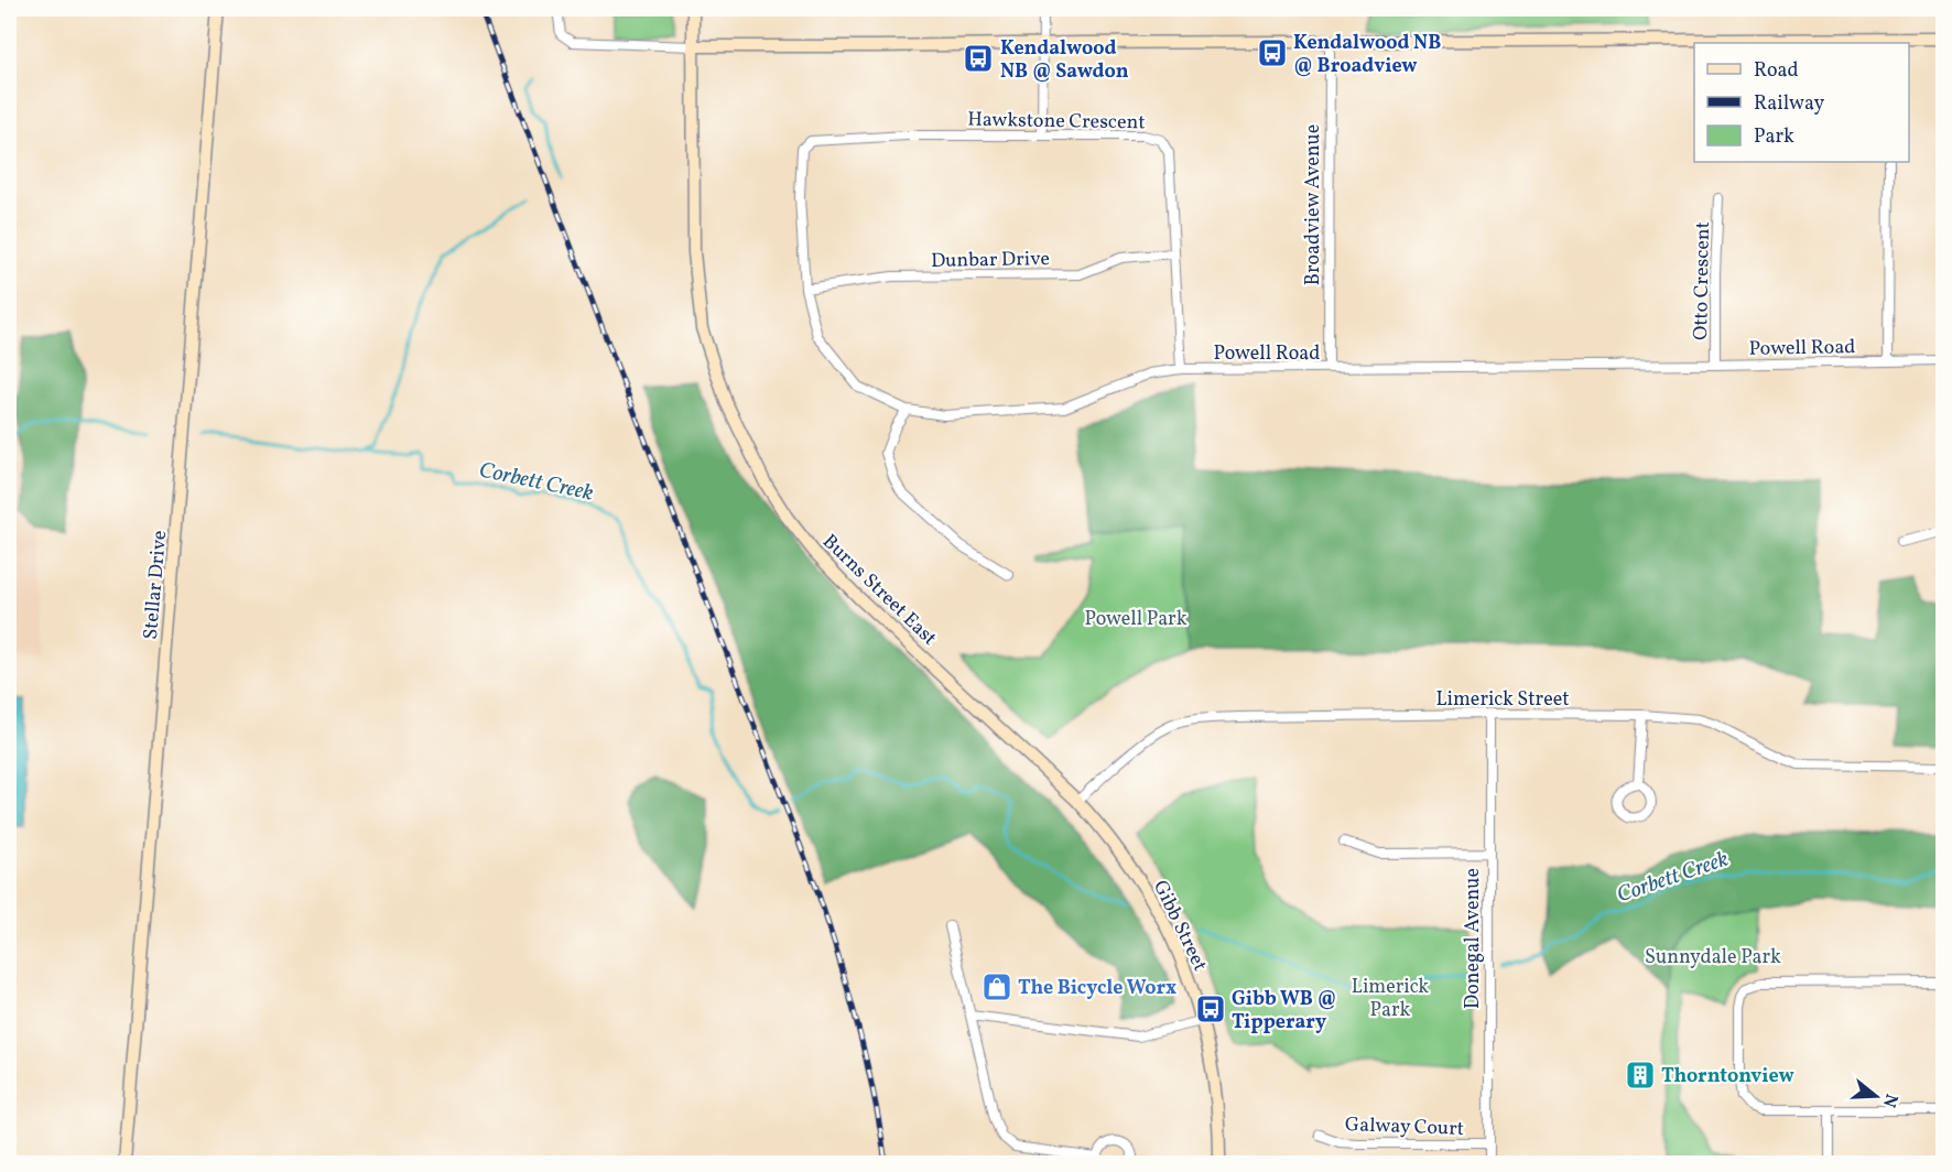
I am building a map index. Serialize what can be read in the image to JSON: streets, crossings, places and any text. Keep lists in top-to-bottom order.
{
  "streets": {
    "street": [
      "Hawkstone Crescent",
      "Broadview Avenue",
      "Dunbar Drive",
      "Otto Crescent",
      "Powell Road",
      "Stellar Drive",
      "Burns Street East",
      "Limerick Street",
      "Gibb Street",
      "Donegal Avenue",
      "Galway Court"
    ]
  },
  "crossings": [
    ["Hawkstone Crescent", "Dunbar Drive"],
    ["Hawkstone Crescent", "Powell Road"],
    ["Broadview Avenue", "Powell Road"],
    ["Dunbar Drive", "Powell Road"],
    ["Otto Crescent", "Powell Road"],
    ["Burns Street East", "Limerick Street"],
    ["Burns Street East", "Gibb Street"],
    ["Limerick Street", "Gibb Street"],
    ["Limerick Street", "Donegal Avenue"],
    ["Donegal Avenue", "Galway Court"]
  ],
  "water": ["Corbett Creek"],
  "parks": ["Powell Park", "Sunnydale Park", "Limerick Park"],
  "places": {
    "bus stop": ["Kendalwood NB @ Broadview", "Kendalwood NB @ Sawdon", "Gibb WB @ Tipperary"],
    "shop": ["The Bicycle Worx"],
    "building": ["Thorntonview"]
  },
  "legend": ["Road", "Railway", "Park"],
  "north": "right"
}
